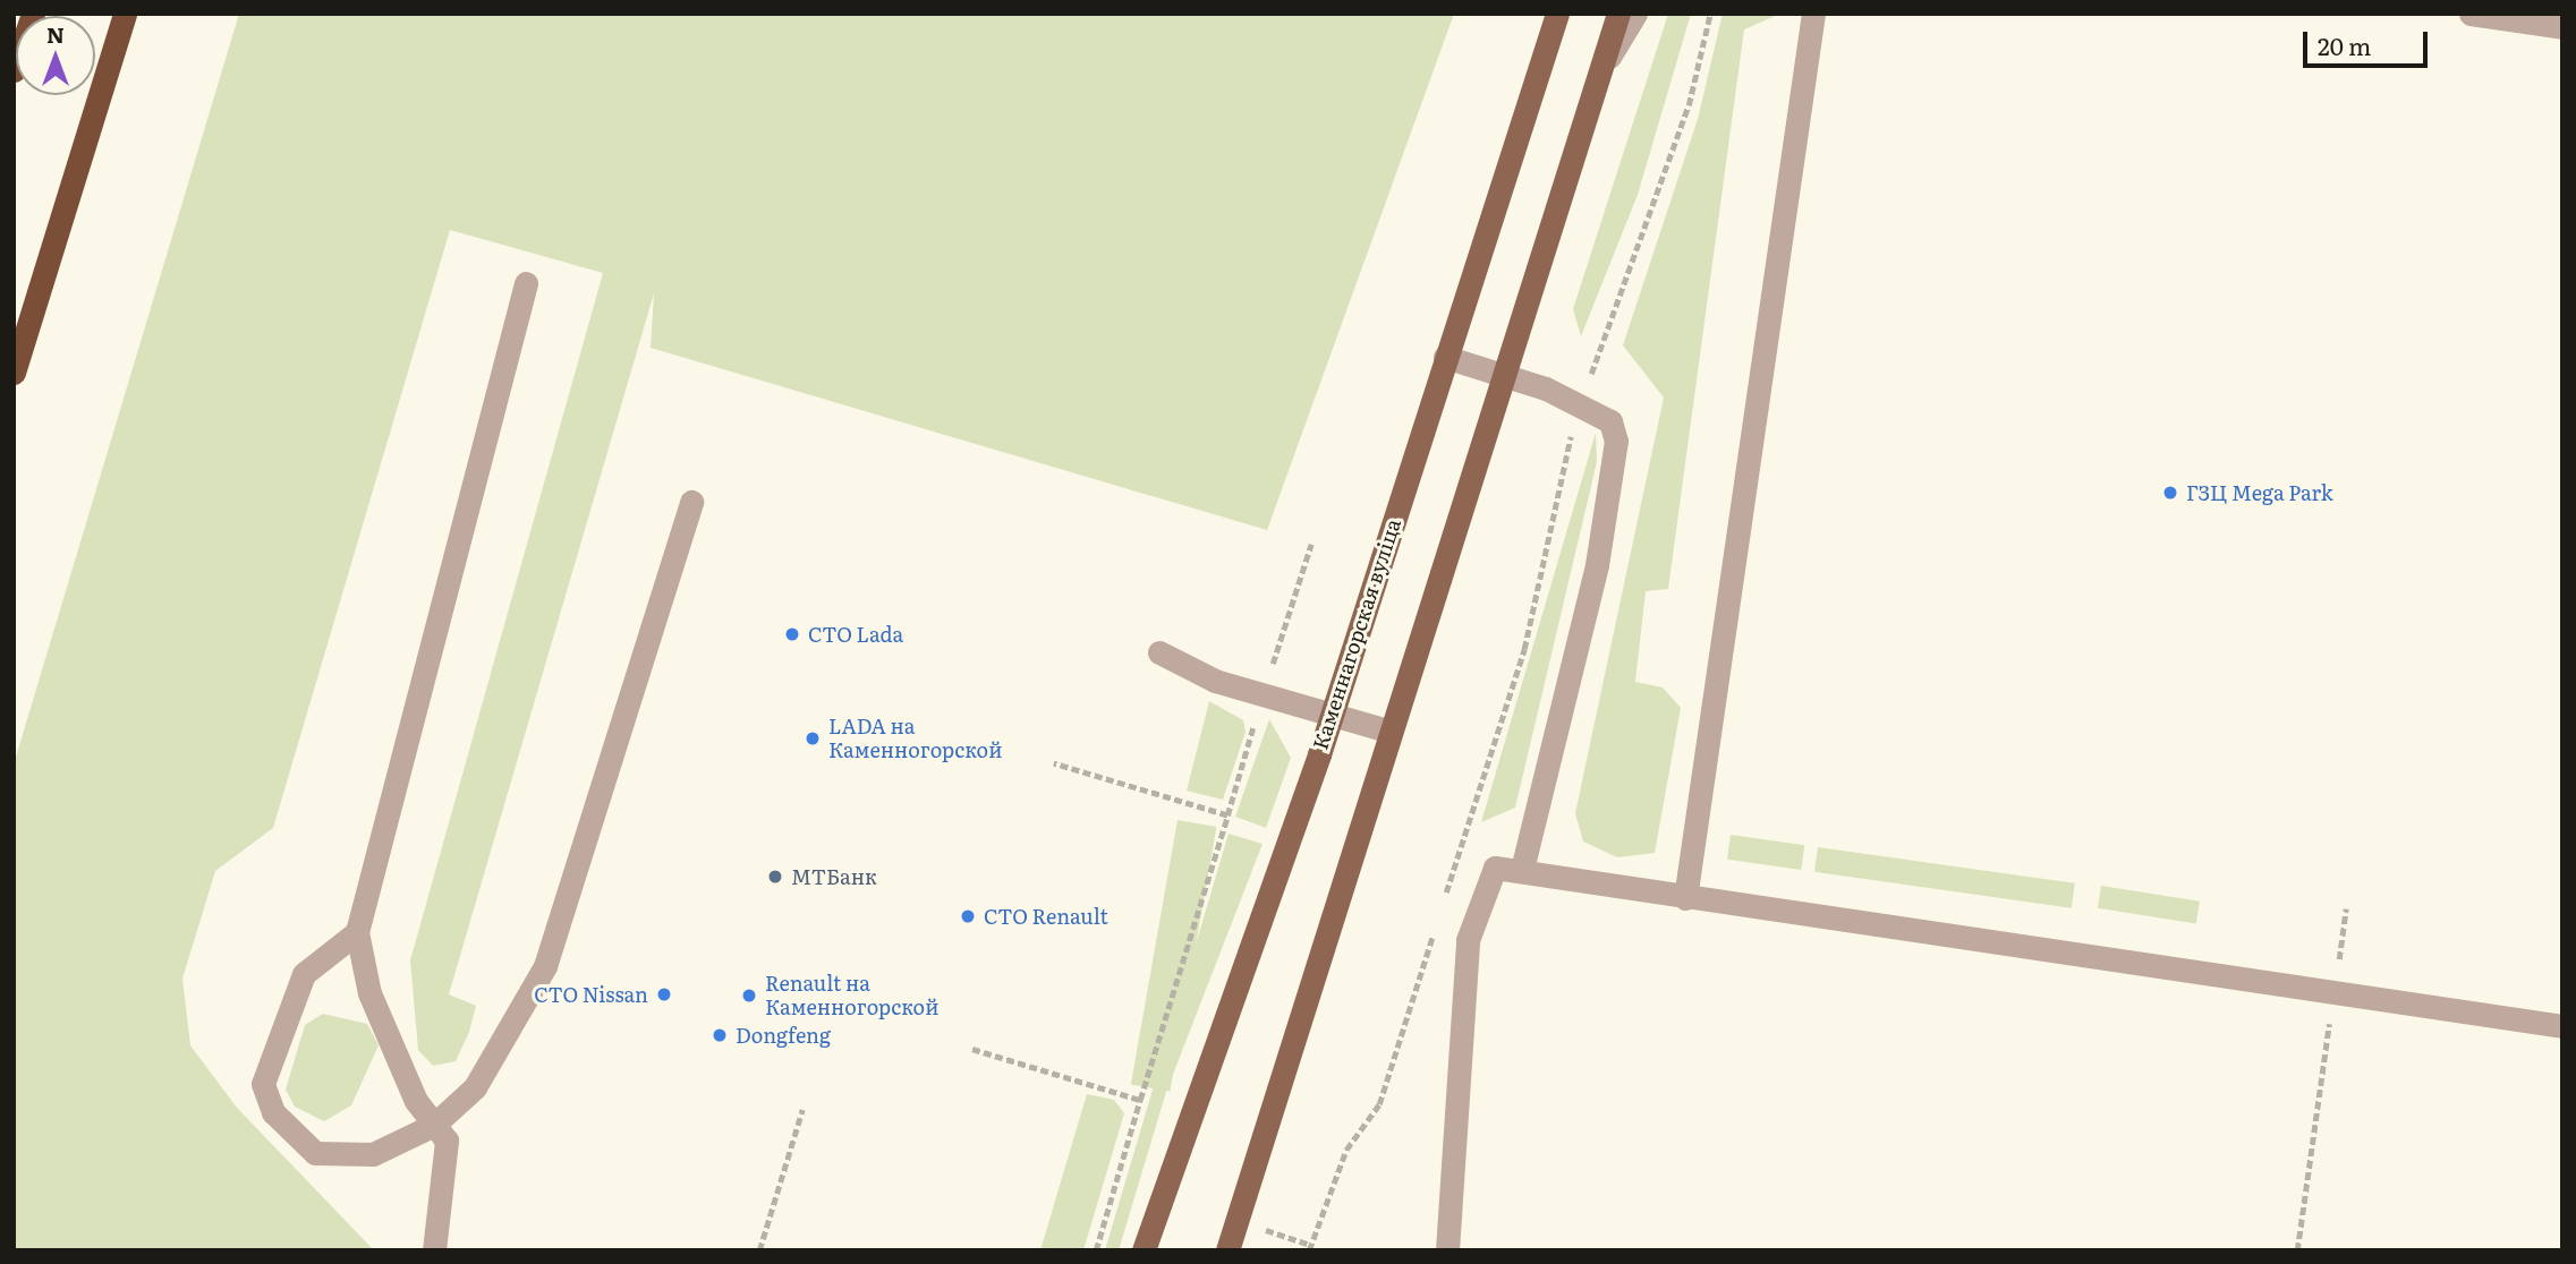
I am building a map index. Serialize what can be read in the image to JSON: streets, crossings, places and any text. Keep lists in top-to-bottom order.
{
  "streets": {
    "main road": ["Каменнагорская вуліца"]
  },
  "places": [
    "ГЗЦ Mega Park",
    "СТО Lada",
    "LADA на Каменногорской",
    "МТБанк",
    "СТО Renault",
    "СТО Nissan",
    "Renault на Каменногорской",
    "Dongfeng"
  ],
  "scale_bar": "20 m",
  "north": "top"
}
